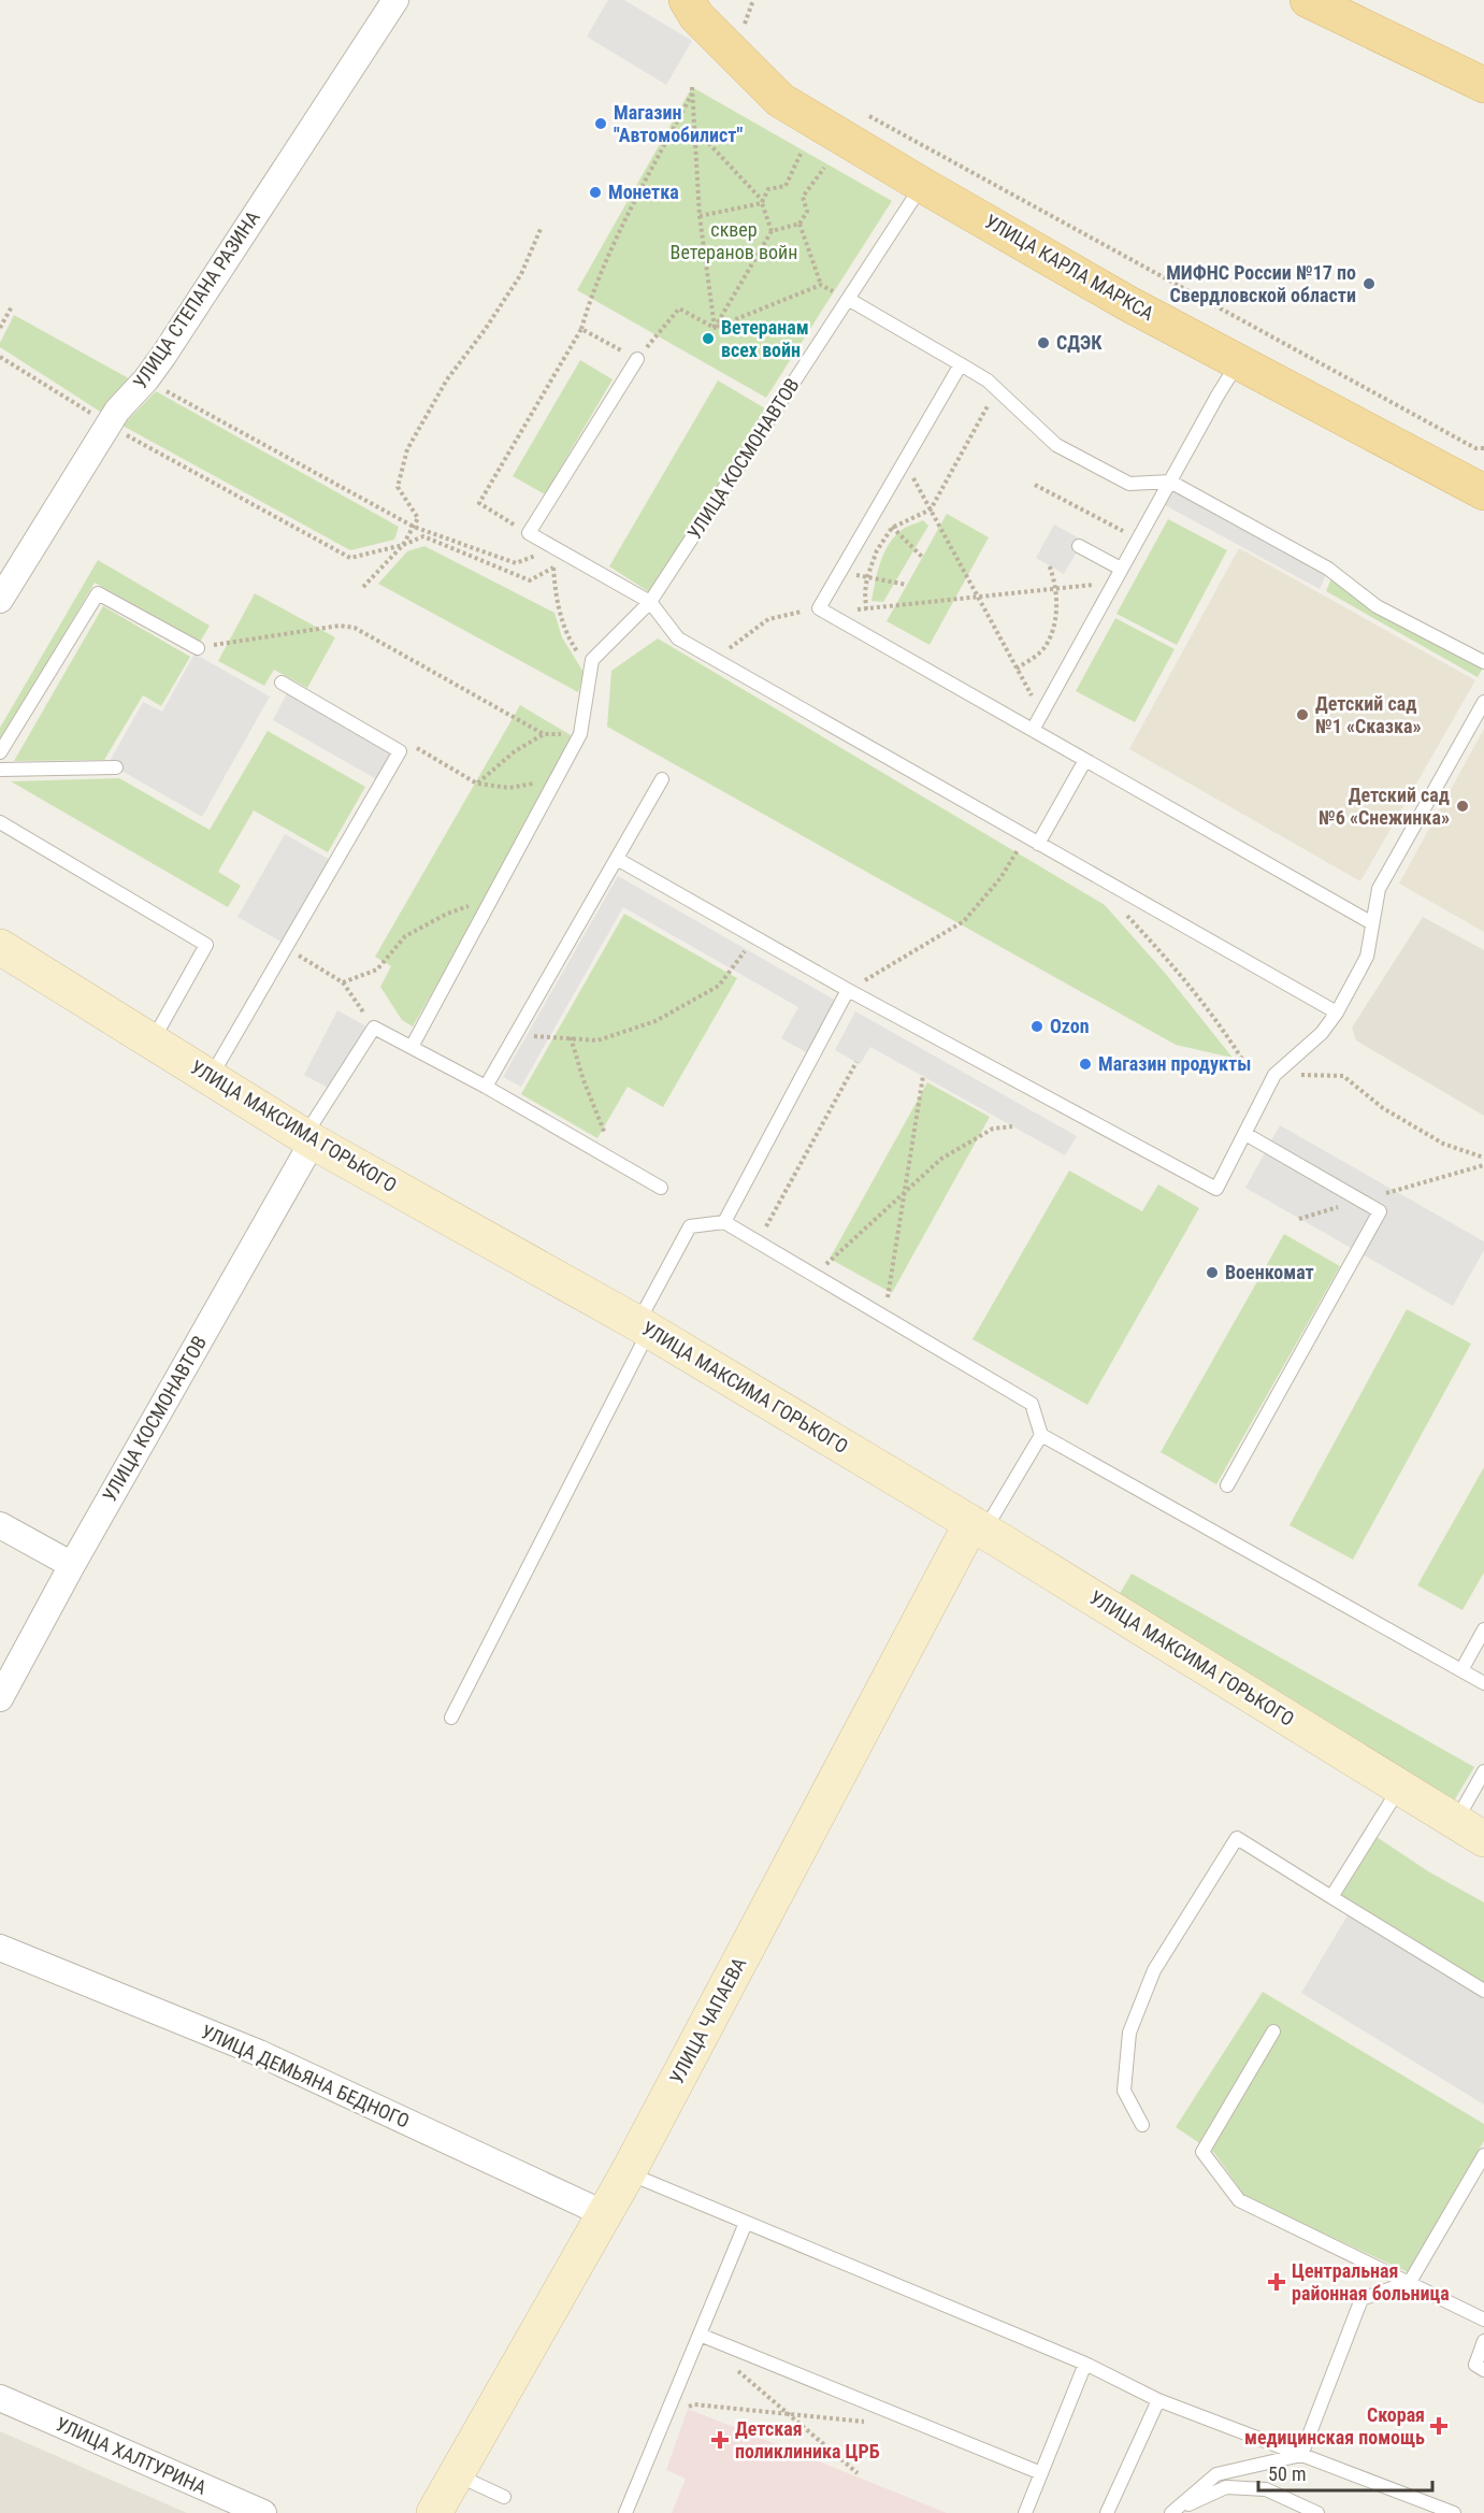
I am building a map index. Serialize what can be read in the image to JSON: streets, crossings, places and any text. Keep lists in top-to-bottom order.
{
  "streets": {
    "main road": ["УЛИЦА КАРЛА МАРКСА"],
    "street": [
      "УЛИЦА СТЕПАНА РАЗИНА",
      "УЛИЦА КОСМОНАВТОВ",
      "УЛИЦА МАКСИМА ГОРЬКОГО",
      "УЛИЦА ЧАПАЕВА",
      "УЛИЦА ДЕМЬЯНА БЕДНОГО",
      "УЛИЦА ХАЛТУРИНА"
    ]
  },
  "crossings": [
    ["УЛИЦА КАРЛА МАРКСА", "УЛИЦА КОСМОНАВТОВ"],
    ["УЛИЦА КОСМОНАВТОВ", "УЛИЦА МАКСИМА ГОРЬКОГО"],
    ["УЛИЦА МАКСИМА ГОРЬКОГО", "УЛИЦА ЧАПАЕВА"],
    ["УЛИЦА ЧАПАЕВА", "УЛИЦА ДЕМЬЯНА БЕДНОГО"]
  ],
  "parks": ["сквер Ветеранов войн"],
  "places": {
    "other": [
      "Магазин \"Автомобилист\"",
      "Монетка",
      "МИФНС России №17 по Свердловской области",
      "Ветеранам всех войн",
      "СДЭК",
      "Детский сад №1 «Сказка»",
      "Детский сад №6 «Снежинка»",
      "Ozon",
      "Магазин продукты",
      "Военкомат"
    ],
    "health": ["Центральная районная больница", "Скорая медицинская помощь", "Детская поликлиника ЦРБ"]
  },
  "scale_bar": "50 m"
}
